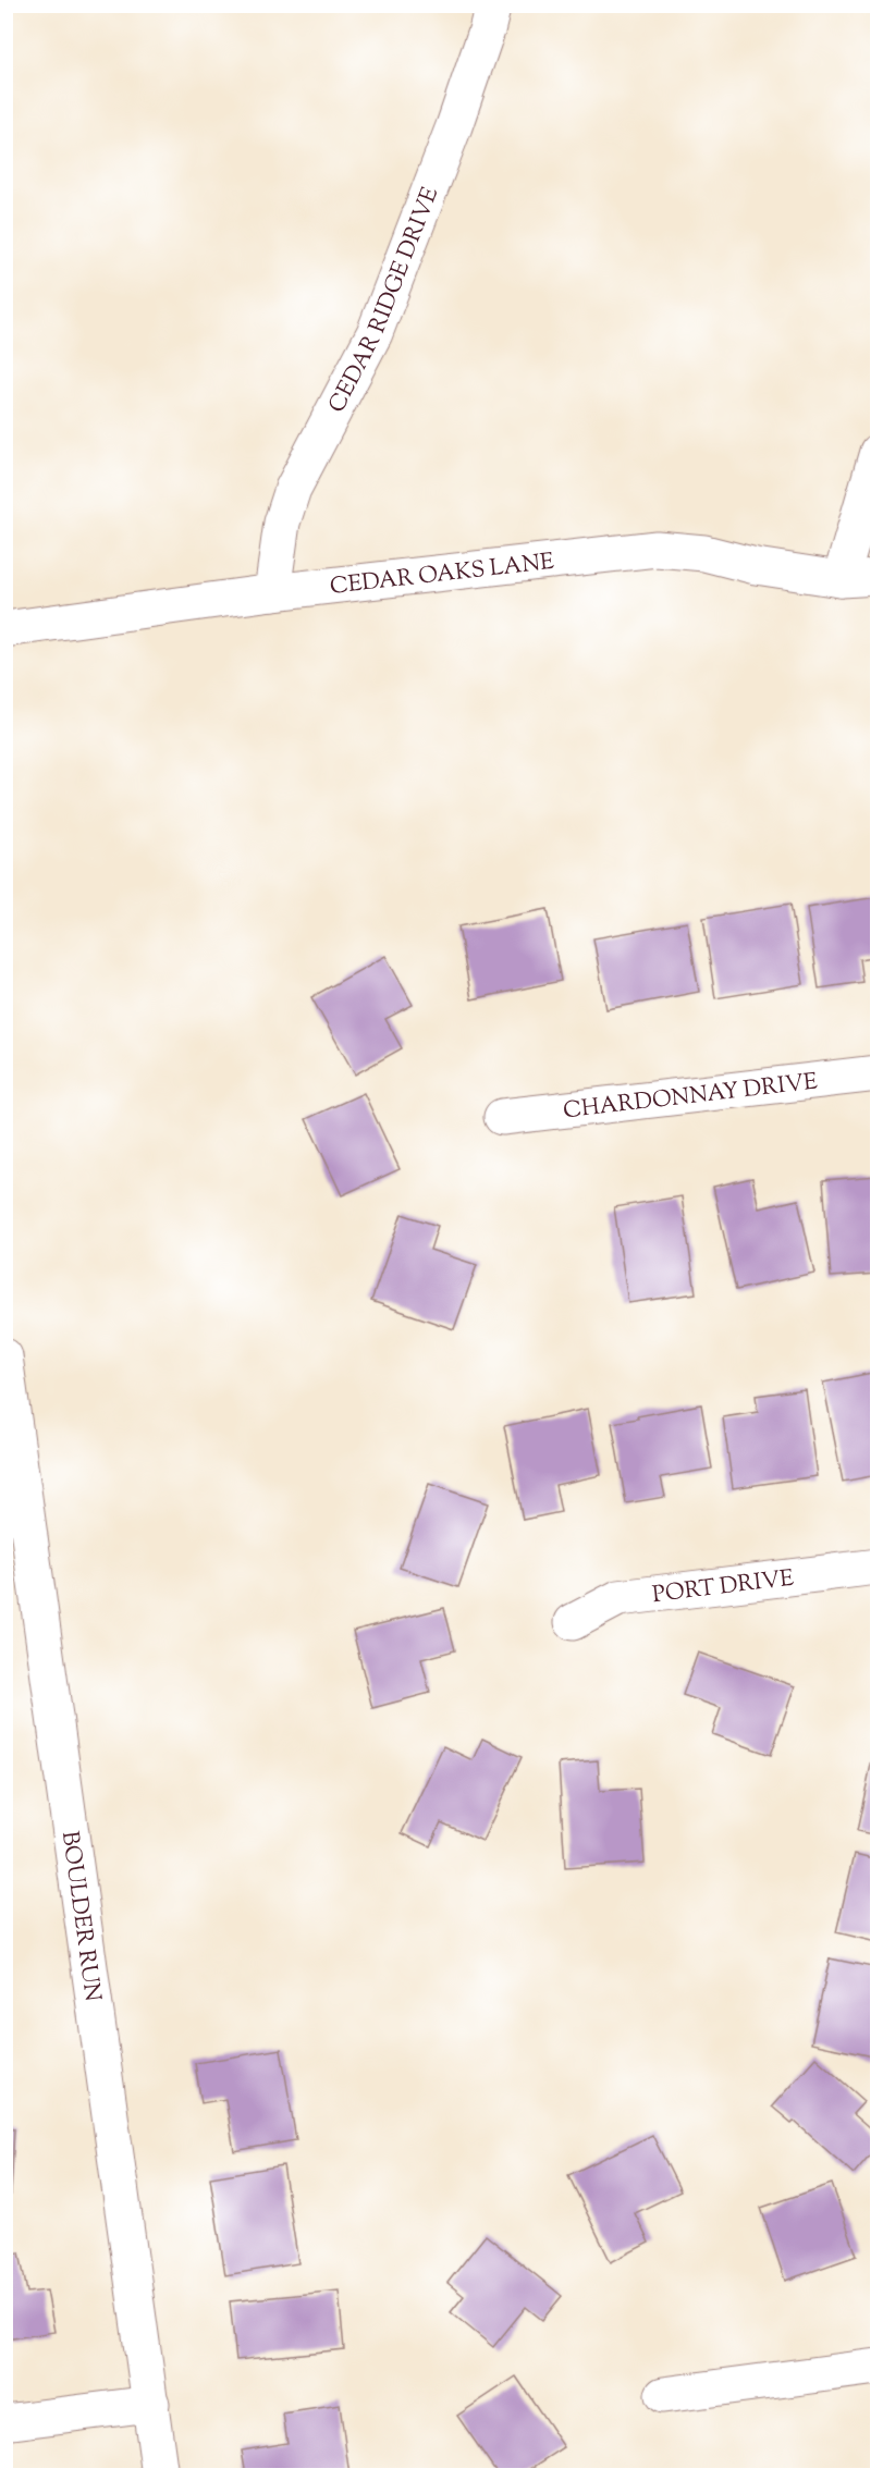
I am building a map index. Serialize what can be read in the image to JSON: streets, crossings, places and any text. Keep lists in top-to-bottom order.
{
  "streets": {
    "street": [
      "CEDAR RIDGE DRIVE",
      "CEDAR OAKS LANE",
      "CHARDONNAY DRIVE",
      "PORT DRIVE",
      "BOULDER RUN"
    ]
  },
  "crossings": [
    ["CEDAR RIDGE DRIVE", "CEDAR OAKS LANE"]
  ]
}
